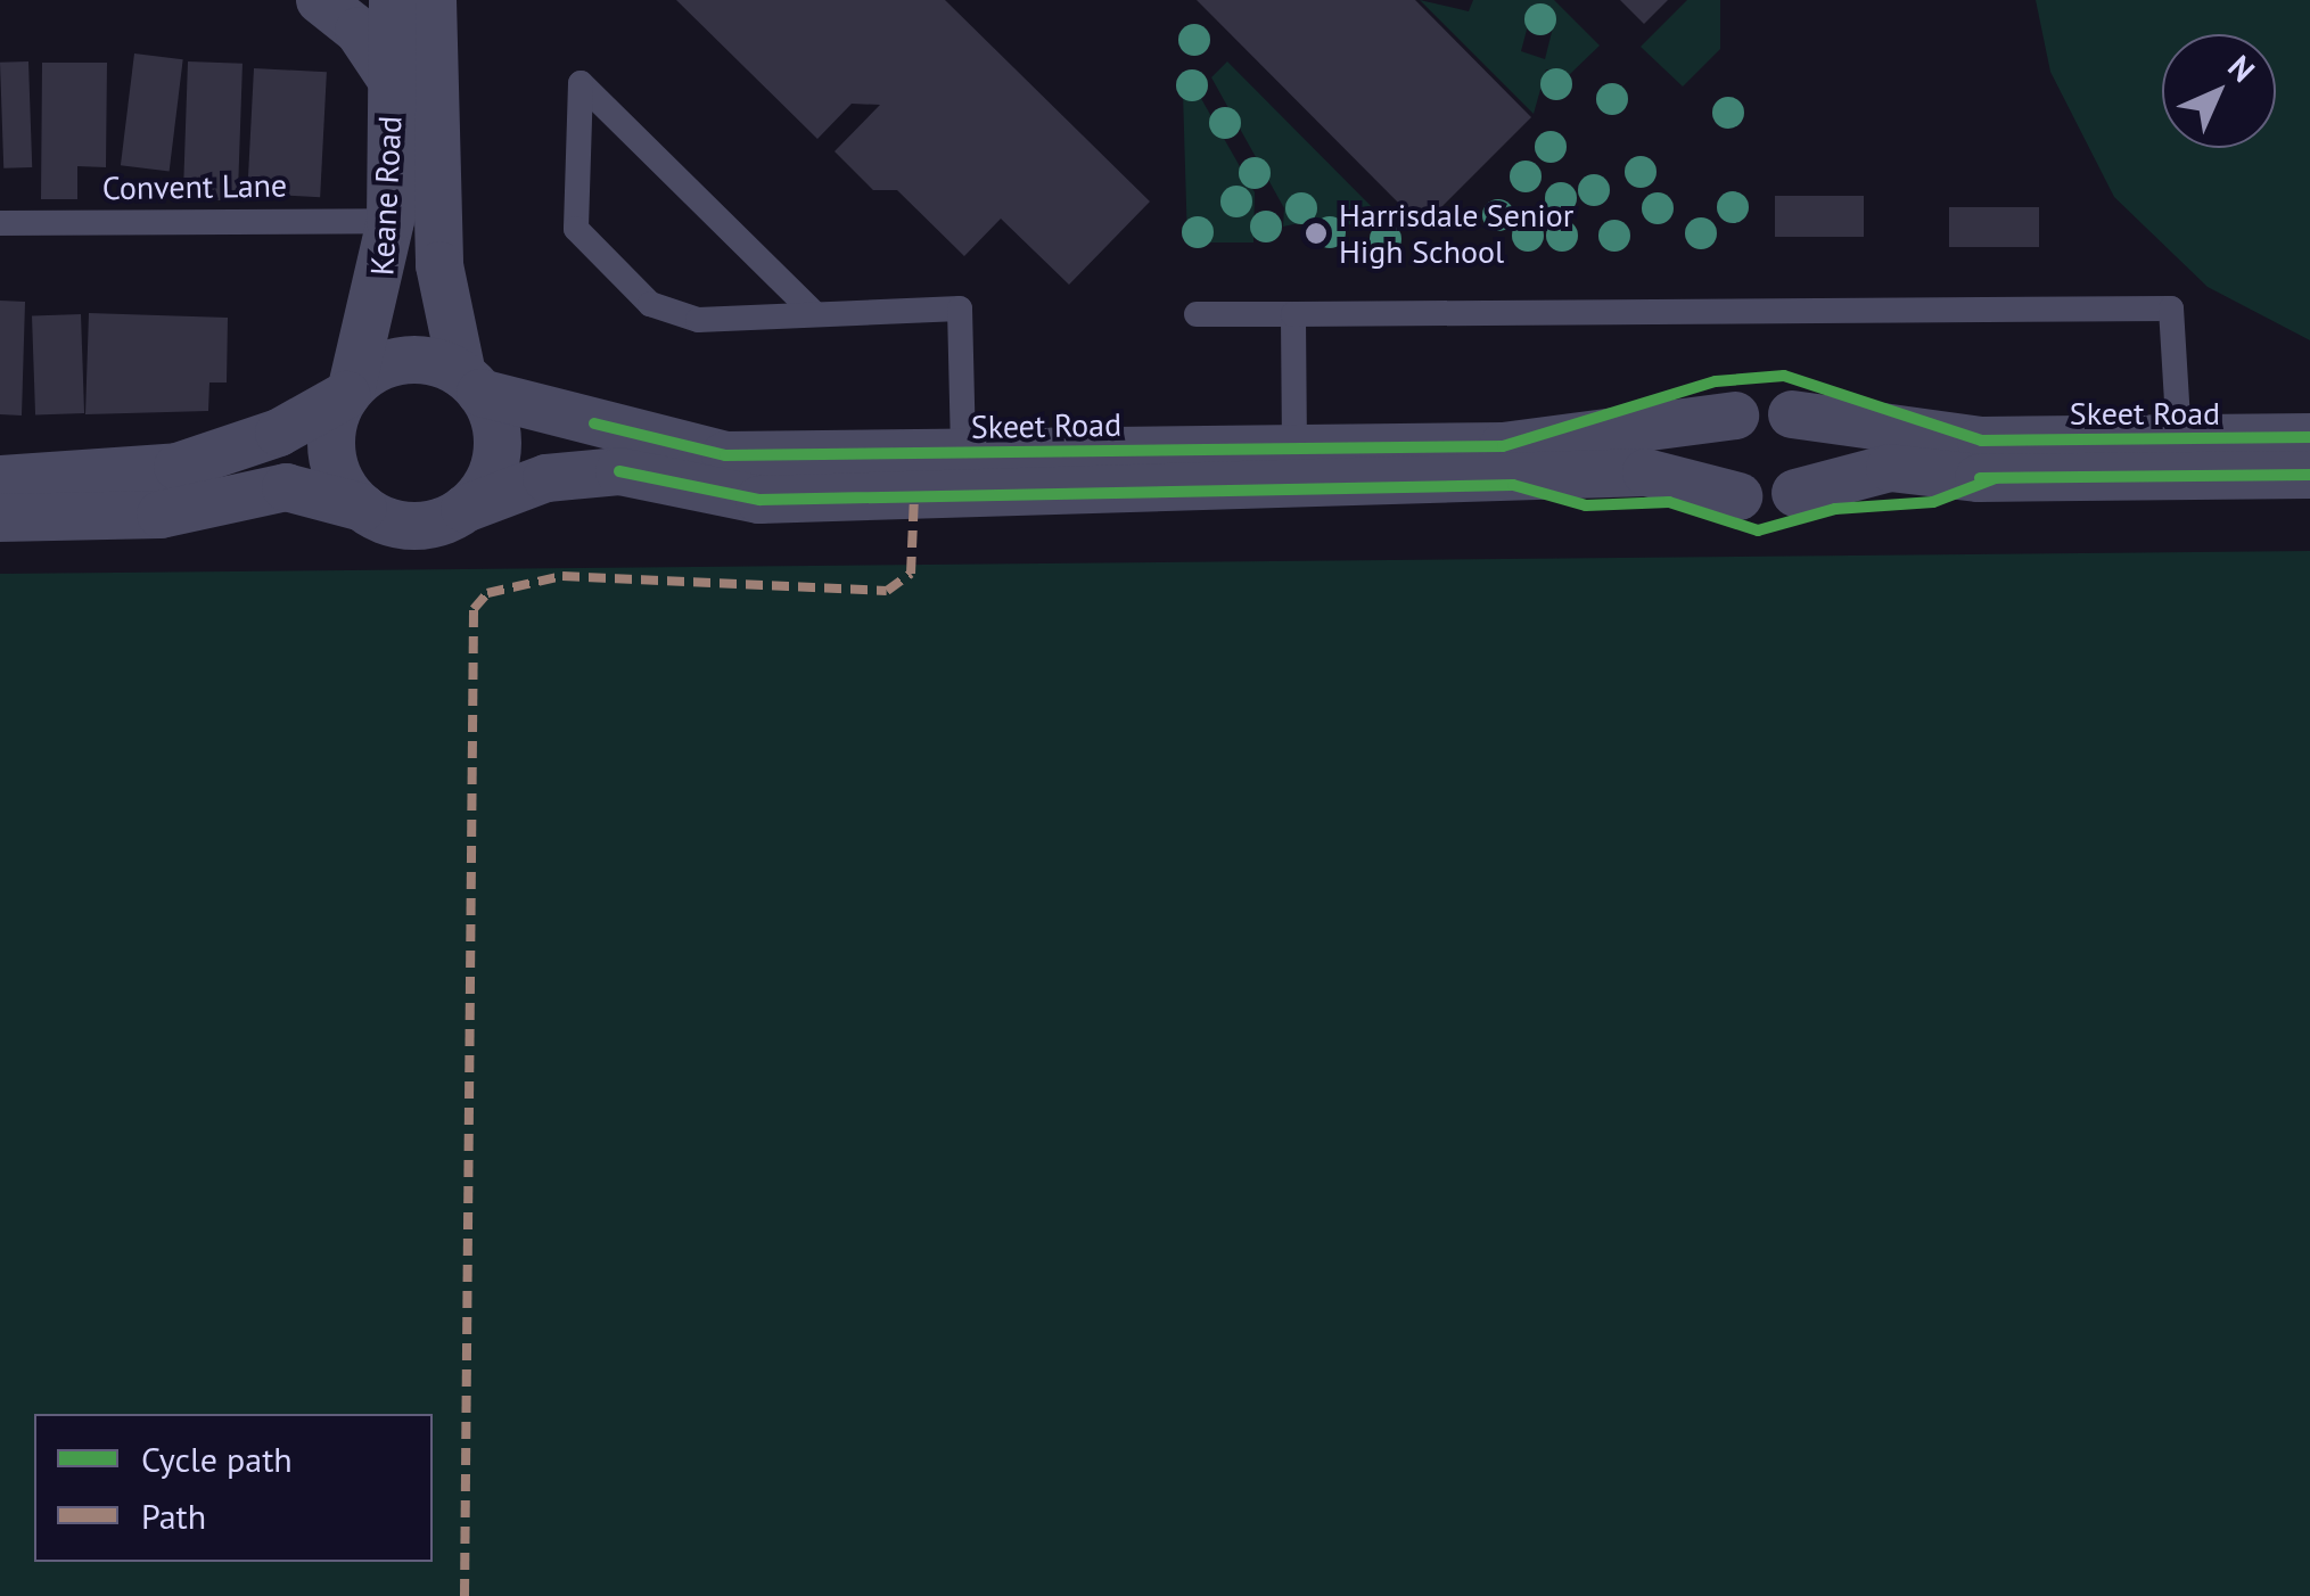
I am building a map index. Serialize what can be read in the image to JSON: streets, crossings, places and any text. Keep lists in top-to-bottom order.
{
  "streets": {
    "street": ["Keane Road", "Skeet Road"],
    "lane": ["Convent Lane"]
  },
  "crossings": [
    ["Convent Lane", "Keane Road"],
    ["Keane Road", "Skeet Road"]
  ],
  "places": ["Harrisdale Senior High School"],
  "legend": ["Cycle path", "Path"],
  "north": "top right"
}
